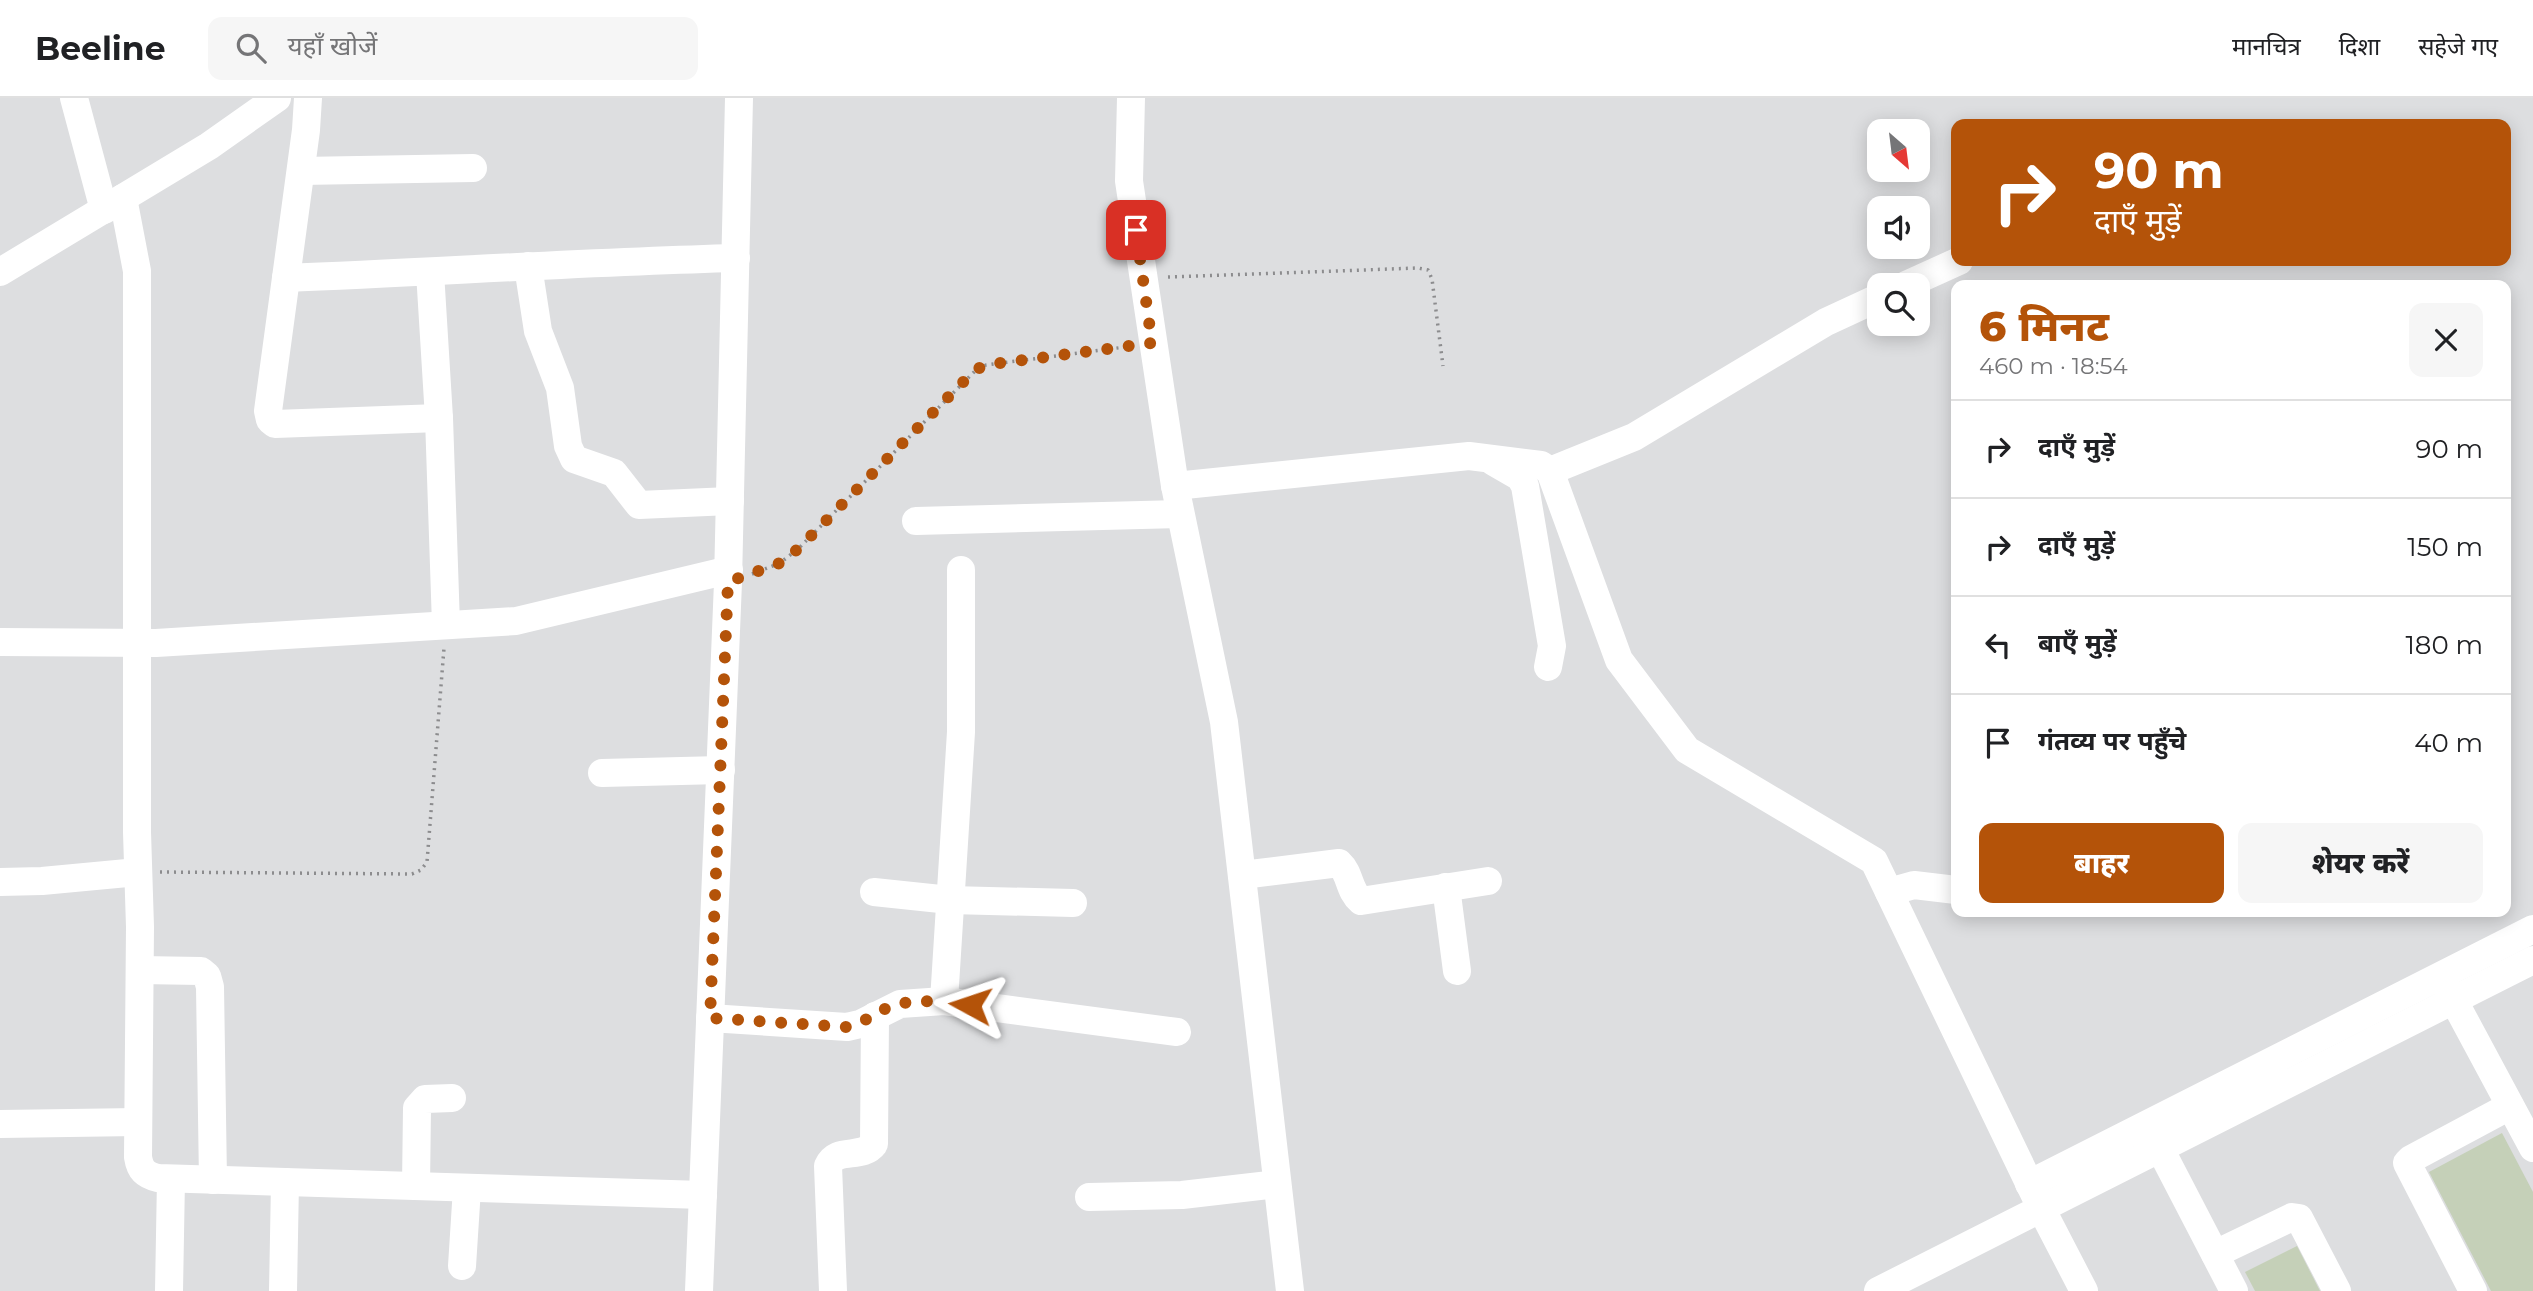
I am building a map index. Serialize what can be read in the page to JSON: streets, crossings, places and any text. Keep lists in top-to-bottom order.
{
  "north": "bottom right",
  "page": {
    "header": "Beeline",
    "search": "यहाँ खोजें",
    "nav": ["मानचित्र", "दिशा", "सहेजे गए"],
    "turn": ["90 m", "दाएँ मुड़ें"],
    "heading": ["6 मिनट", "460 m · 18:54"],
    "list": [
      {
        "name": "दाएँ मुड़ें",
        "value": "90 m"
      },
      {
        "name": "दाएँ मुड़ें",
        "value": "150 m"
      },
      {
        "name": "बाएँ मुड़ें",
        "value": "180 m"
      },
      {
        "name": "गंतव्य पर पहुँचे",
        "value": "40 m"
      }
    ],
    "buttons": ["बाहर", "शेयर करें"]
  }
}
